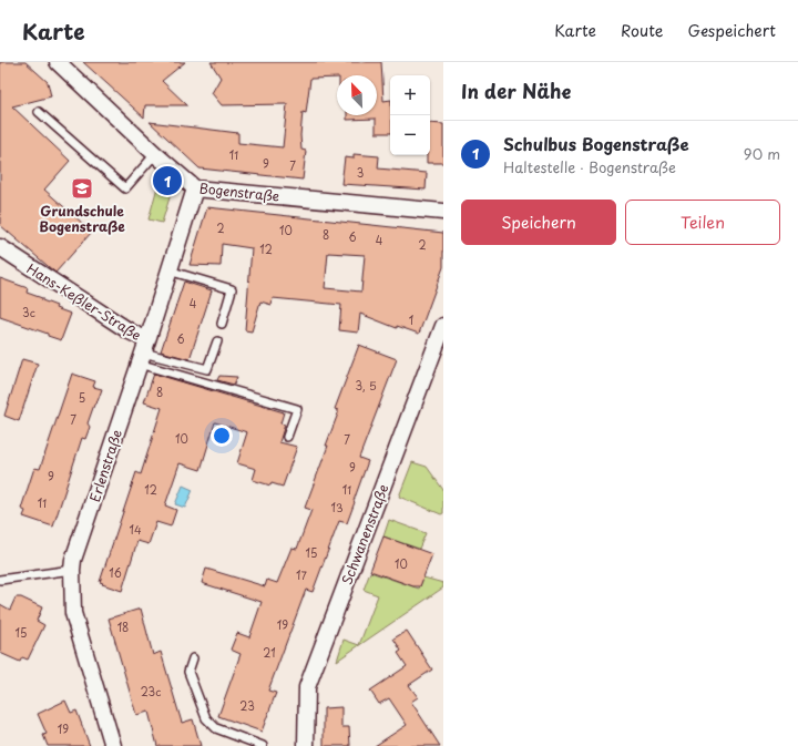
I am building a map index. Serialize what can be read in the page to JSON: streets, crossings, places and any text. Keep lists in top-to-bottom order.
{
  "streets": {
    "street": [
      "Bogenstraße",
      "Hans-Keßler-Straße",
      "Erlenstraße",
      "Schwanenstraße"
    ]
  },
  "crossings": [
    ["Bogenstraße", "Erlenstraße"],
    ["Hans-Keßler-Straße", "Erlenstraße"]
  ],
  "places": {
    "school or university": ["Grundschule Bogenstraße"]
  },
  "house_numbers": [
    "11",
    "9",
    "7",
    "3",
    "2",
    "10",
    "8",
    "6",
    "4",
    "2",
    "12",
    "4",
    "3c",
    "1",
    "6",
    "3, 5",
    "8",
    "5",
    "7",
    "10",
    "7",
    "9",
    "9",
    "12",
    "11",
    "11",
    "13",
    "14",
    "15",
    "10",
    "16",
    "17",
    "19",
    "18",
    "15",
    "21",
    "23c",
    "23",
    "19"
  ],
  "north": "top left",
  "page": {
    "header": "Karte",
    "nav": ["Karte", "Route", "Gespeichert"],
    "heading": "In der Nähe",
    "map_buttons": ["+", "−"],
    "list": [
      {
        "mark": "1",
        "name": "Schulbus Bogenstraße",
        "note": "Haltestelle · Bogenstraße",
        "value": "90 m"
      }
    ],
    "pins": "1",
    "buttons": ["Speichern", "Teilen"]
  }
}
